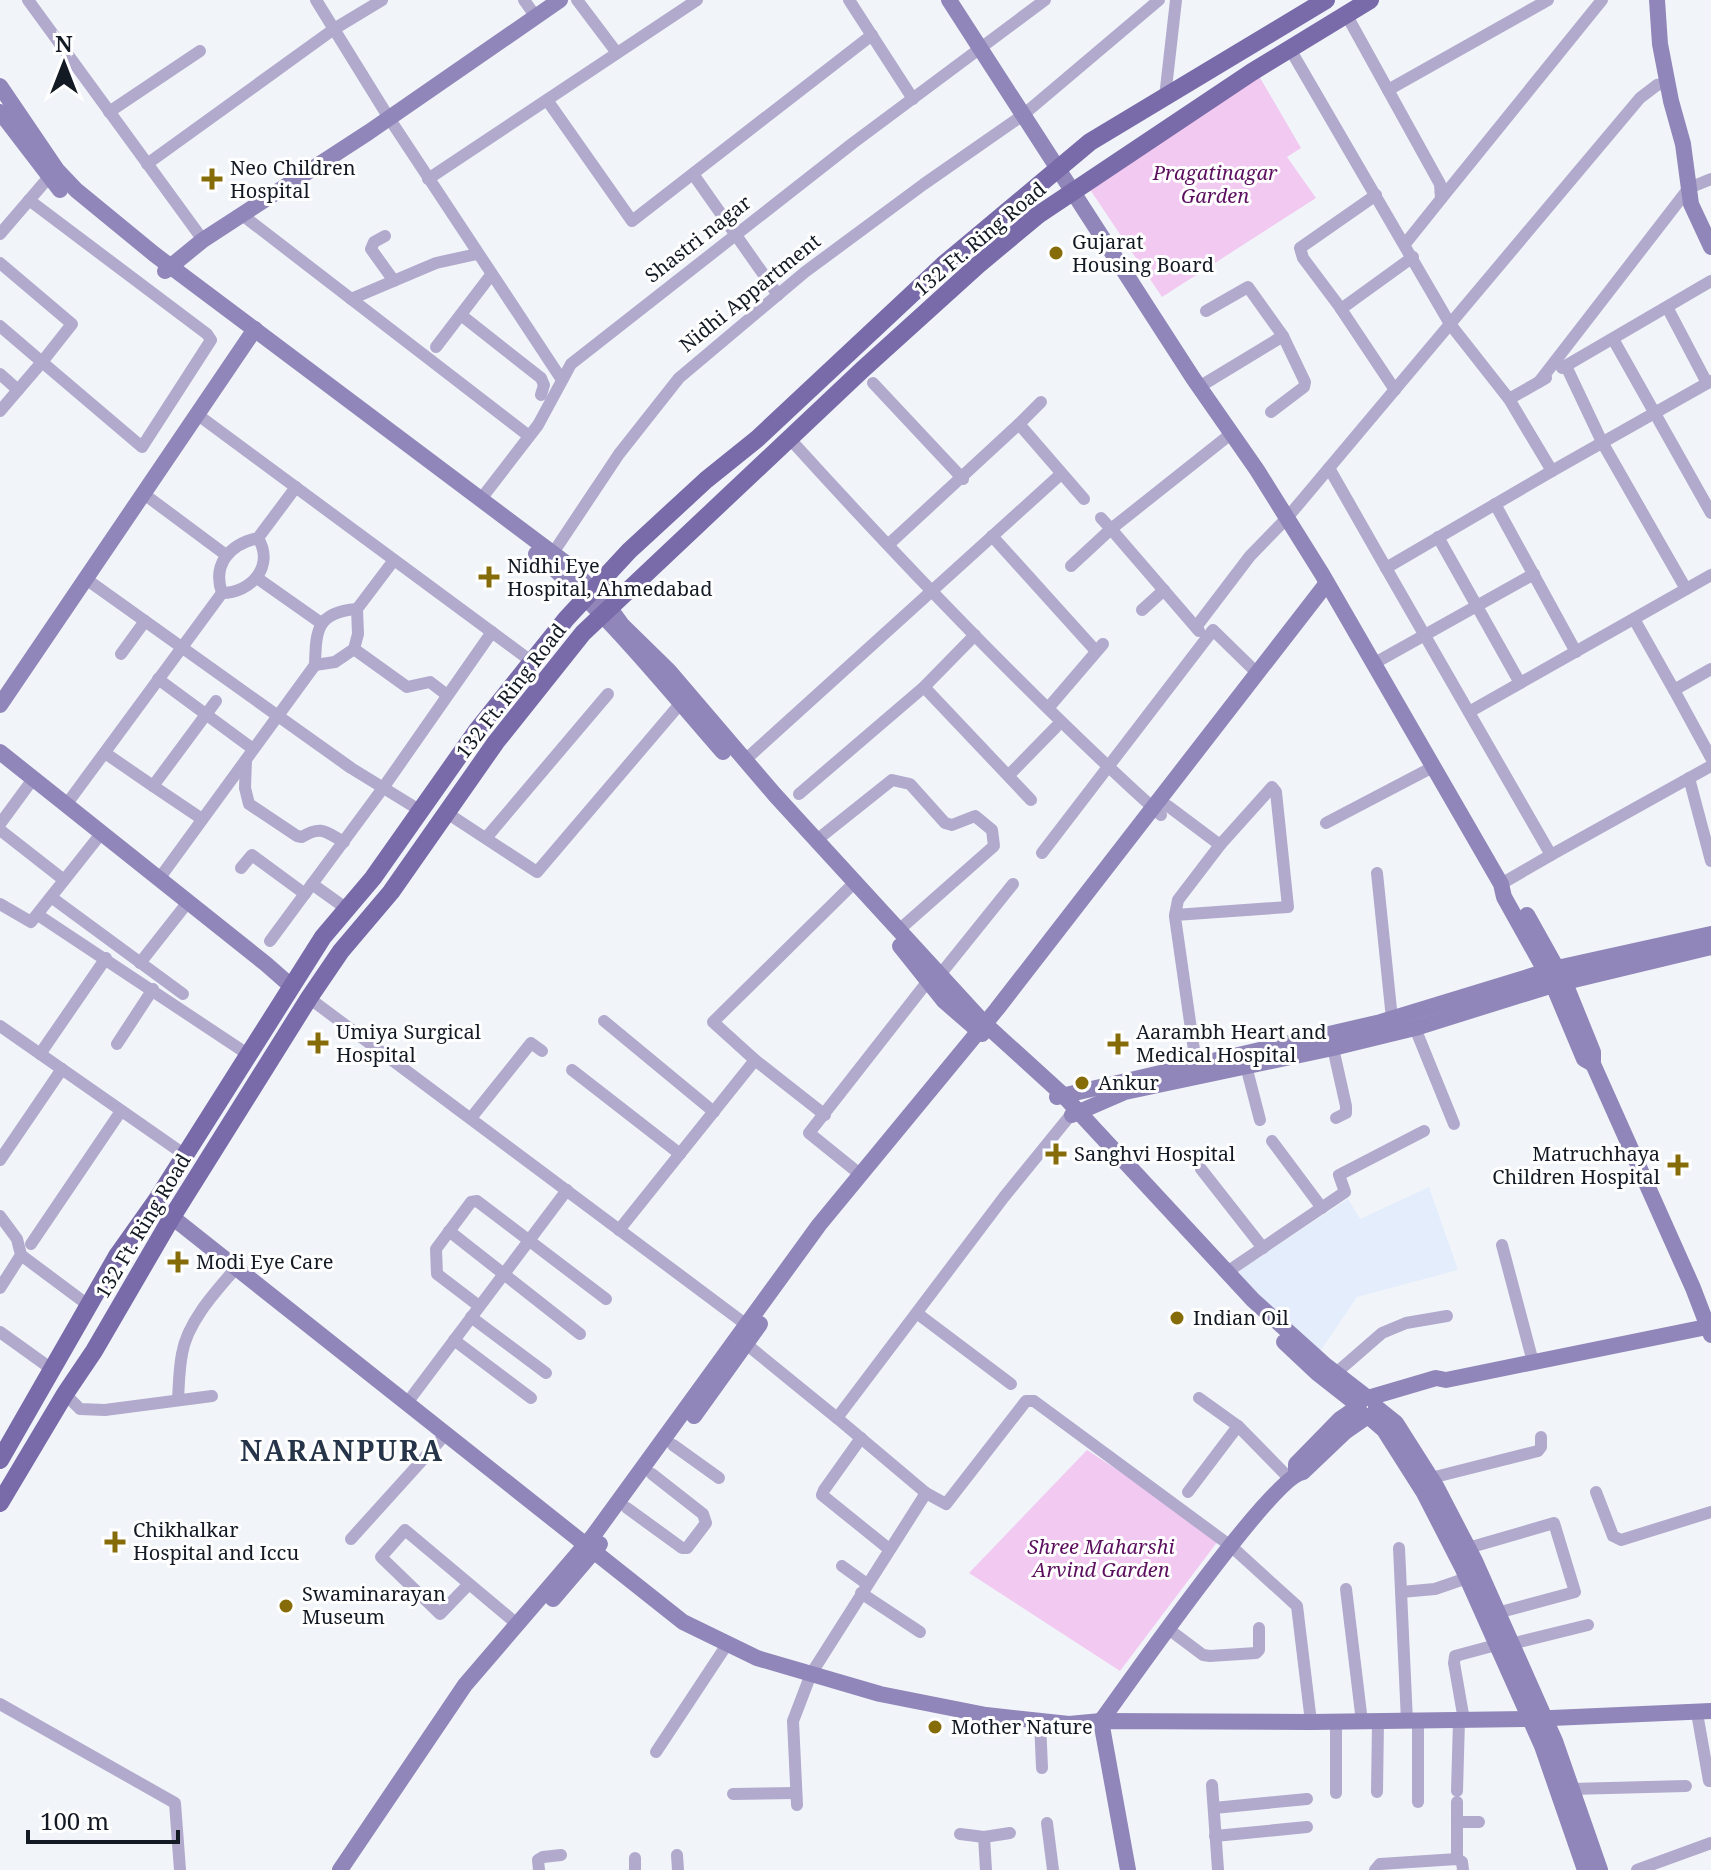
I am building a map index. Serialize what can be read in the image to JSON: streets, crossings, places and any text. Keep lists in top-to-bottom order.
{
  "streets": {
    "main road": ["132 Ft. Ring Road"],
    "street": ["Shastri nagar", "Nidhi Appartment"]
  },
  "districts": ["NARANPURA"],
  "parks": ["Pragatinagar Garden", "Shree Maharshi Arvind Garden"],
  "places": {
    "health": [
      "Neo Children Hospital",
      "Nidhi Eye Hospital, Ahmedabad",
      "Umiya Surgical Hospital",
      "Aarambh Heart and Medical Hospital",
      "Sanghvi Hospital",
      "Matruchhaya Children Hospital",
      "Modi Eye Care",
      "Chikhalkar Hospital and Iccu"
    ],
    "other": [
      "Gujarat Housing Board",
      "Ankur",
      "Indian Oil",
      "Swaminarayan Museum",
      "Mother Nature"
    ]
  },
  "scale_bar": "100 m",
  "north": "top"
}
